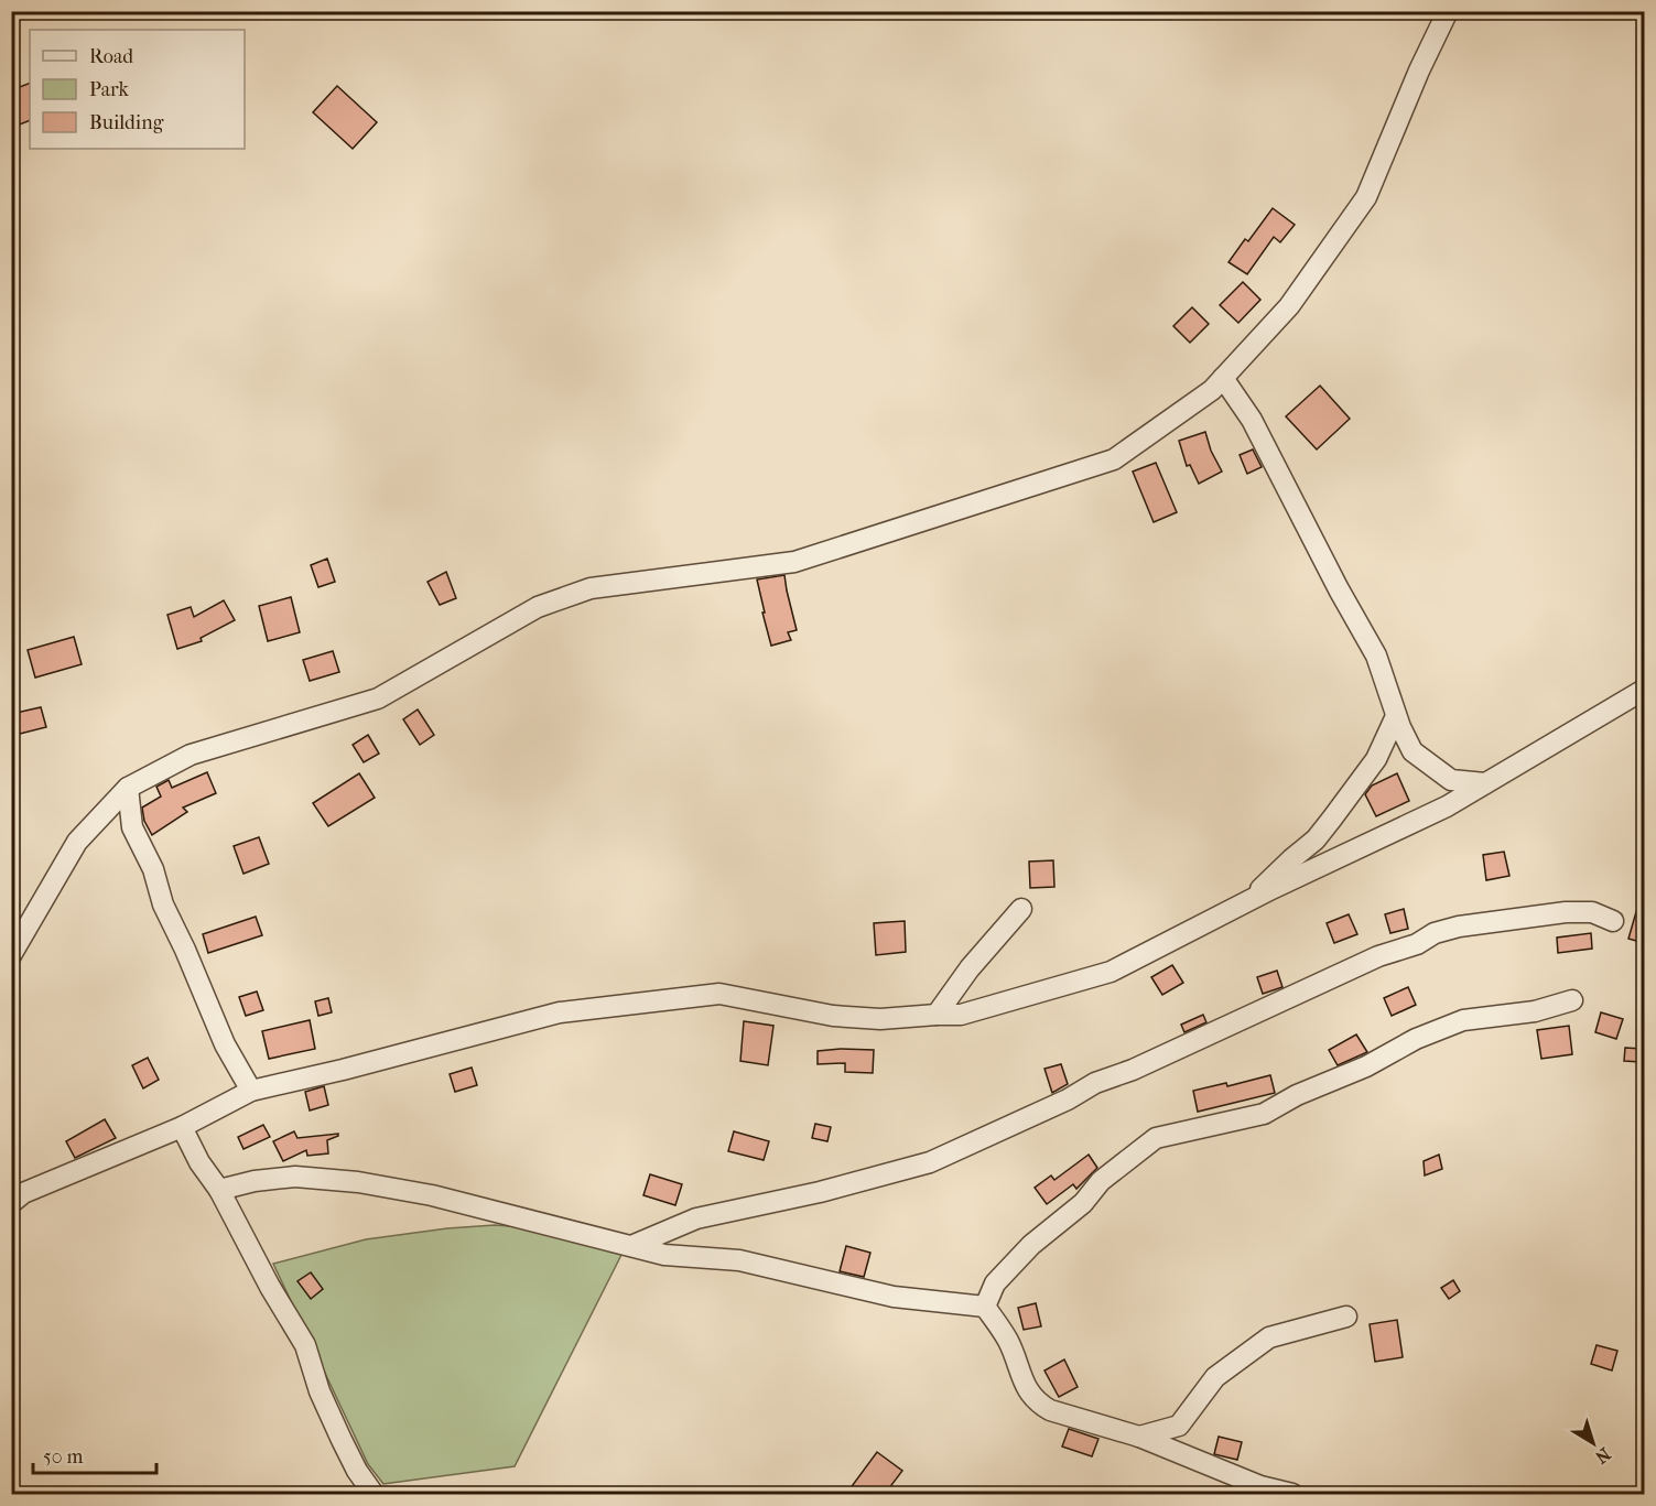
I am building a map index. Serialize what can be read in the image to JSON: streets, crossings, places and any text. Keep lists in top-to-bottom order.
{
  "legend": ["Road", "Park", "Building"],
  "scale_bar": "50 m",
  "north": "bottom right"
}
